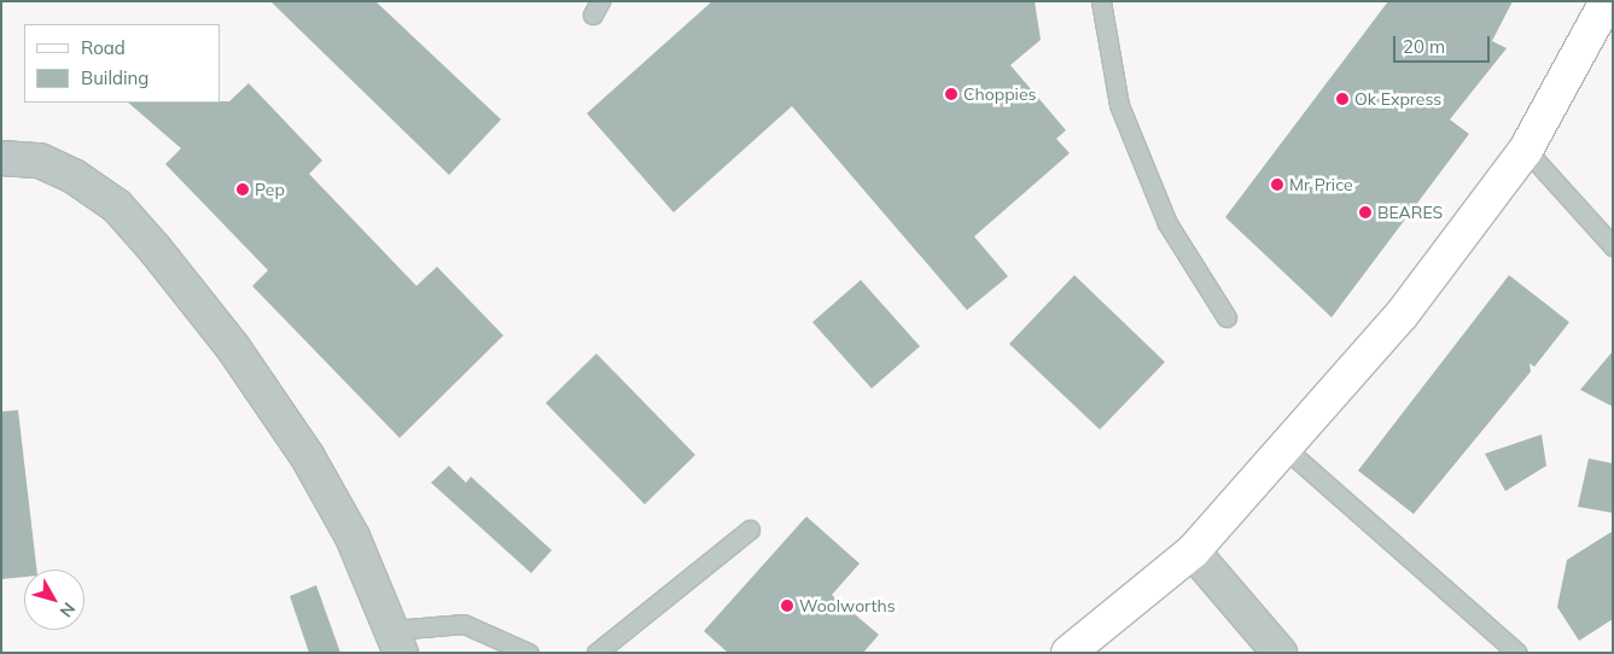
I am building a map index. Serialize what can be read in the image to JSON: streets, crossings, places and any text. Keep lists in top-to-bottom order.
{
  "places": [
    "Choppies",
    "Ok Express",
    "Mr Price",
    "Pep",
    "BEARES",
    "Woolworths"
  ],
  "legend": ["Road", "Building"],
  "scale_bar": "20 m",
  "north": "bottom right"
}
